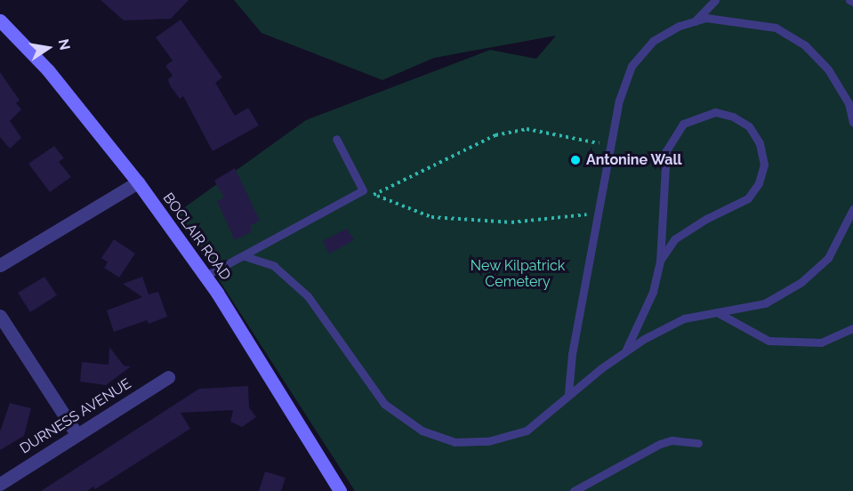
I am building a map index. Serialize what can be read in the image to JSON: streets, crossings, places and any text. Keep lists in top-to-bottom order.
{
  "streets": {
    "main road": ["BOCLAIR ROAD"],
    "street": ["DURNESS AVENUE"]
  },
  "parks": ["New Kilpatrick Cemetery"],
  "places": ["Antonine Wall"],
  "north": "right"
}
